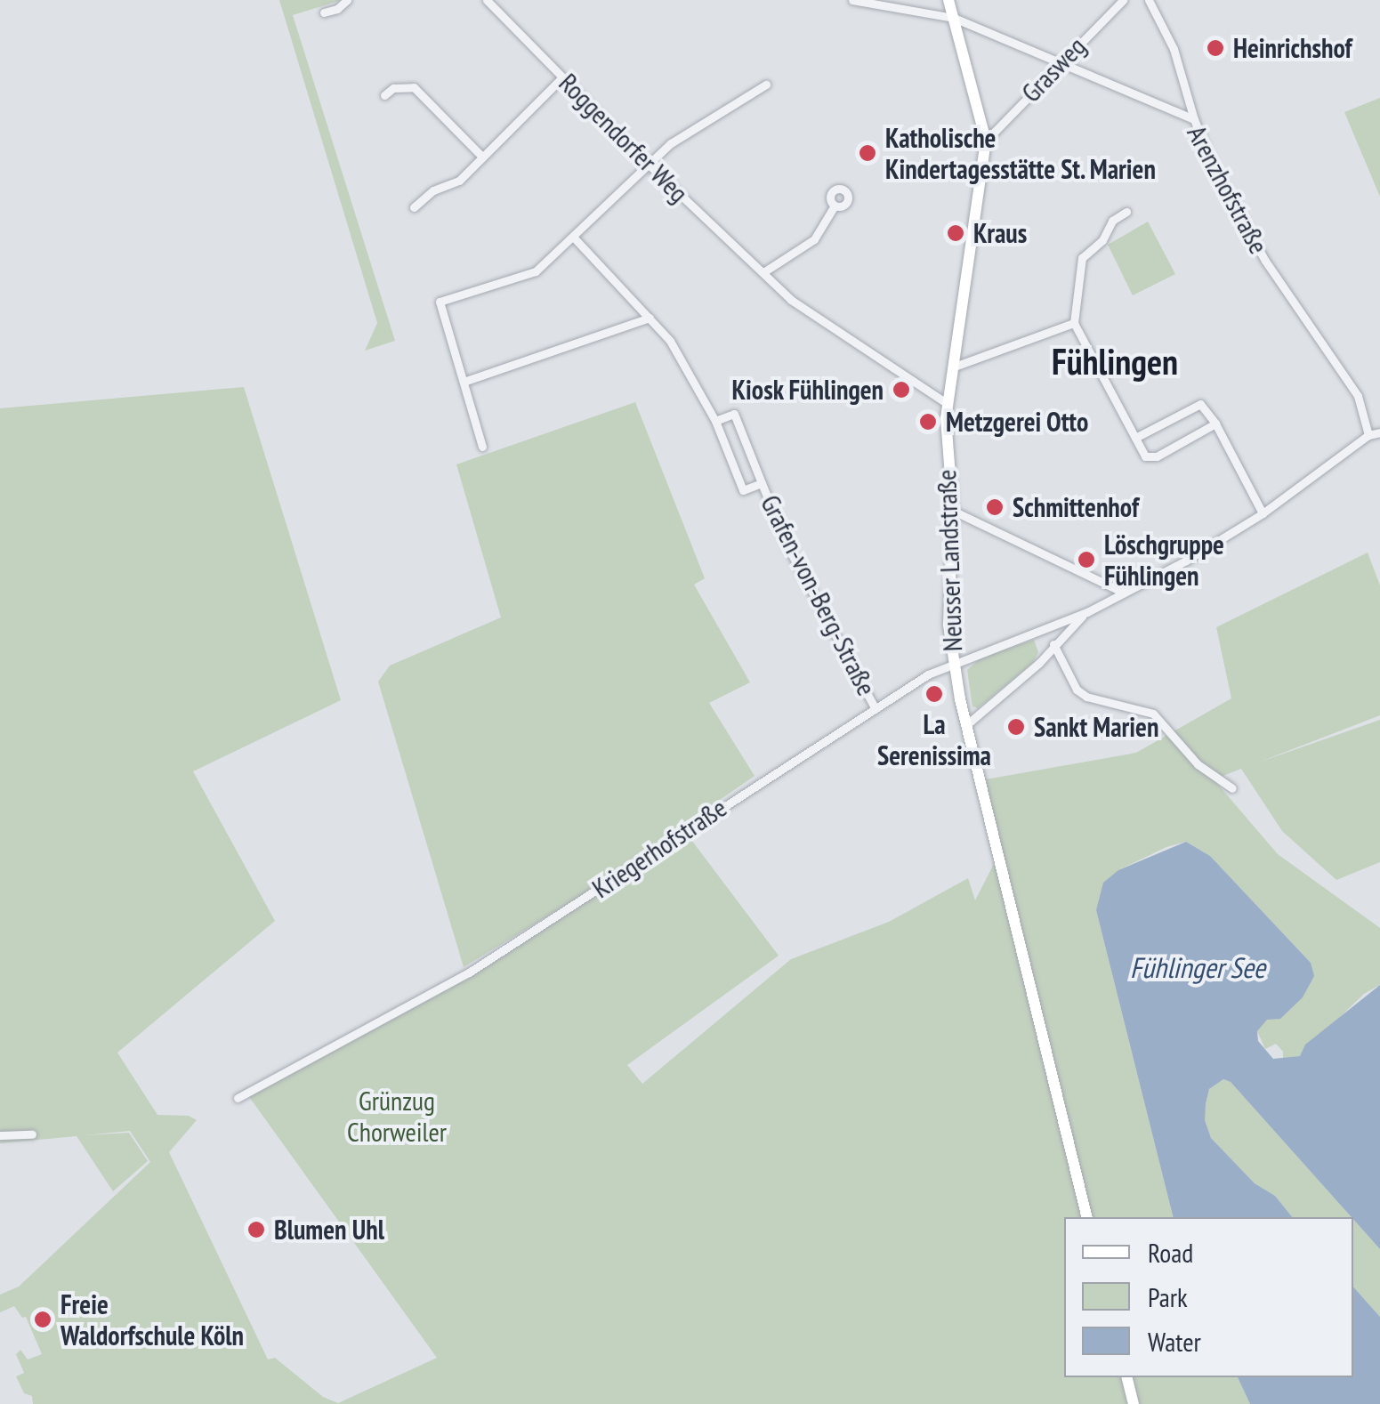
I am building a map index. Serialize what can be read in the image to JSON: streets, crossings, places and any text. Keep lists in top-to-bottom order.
{
  "streets": {
    "main road": ["Neusser Landstraße"],
    "street": [
      "Grasweg",
      "Roggendorfer Weg",
      "Arenzhofstraße",
      "Grafen-von-Berg-Straße",
      "Kriegerhofstraße"
    ]
  },
  "crossings": [
    ["Grasweg", "Arenzhofstraße"],
    ["Grasweg", "Neusser Landstraße"],
    ["Roggendorfer Weg", "Neusser Landstraße"],
    ["Arenzhofstraße", "Neusser Landstraße"],
    ["Arenzhofstraße", "Kriegerhofstraße"],
    ["Neusser Landstraße", "Kriegerhofstraße"],
    ["Grafen-von-Berg-Straße", "Kriegerhofstraße"]
  ],
  "districts": ["Fühlingen"],
  "water": ["Fühlinger See"],
  "parks": ["Grünzug Chorweiler"],
  "places": [
    "Heinrichshof",
    "Katholische Kindertagesstätte St. Marien",
    "Kraus",
    "Kiosk Fühlingen",
    "Metzgerei Otto",
    "Schmittenhof",
    "Löschgruppe Fühlingen",
    "La Serenissima",
    "Sankt Marien",
    "Blumen Uhl",
    "Freie Waldorfschule Köln"
  ],
  "legend": ["Road", "Park", "Water"]
}
